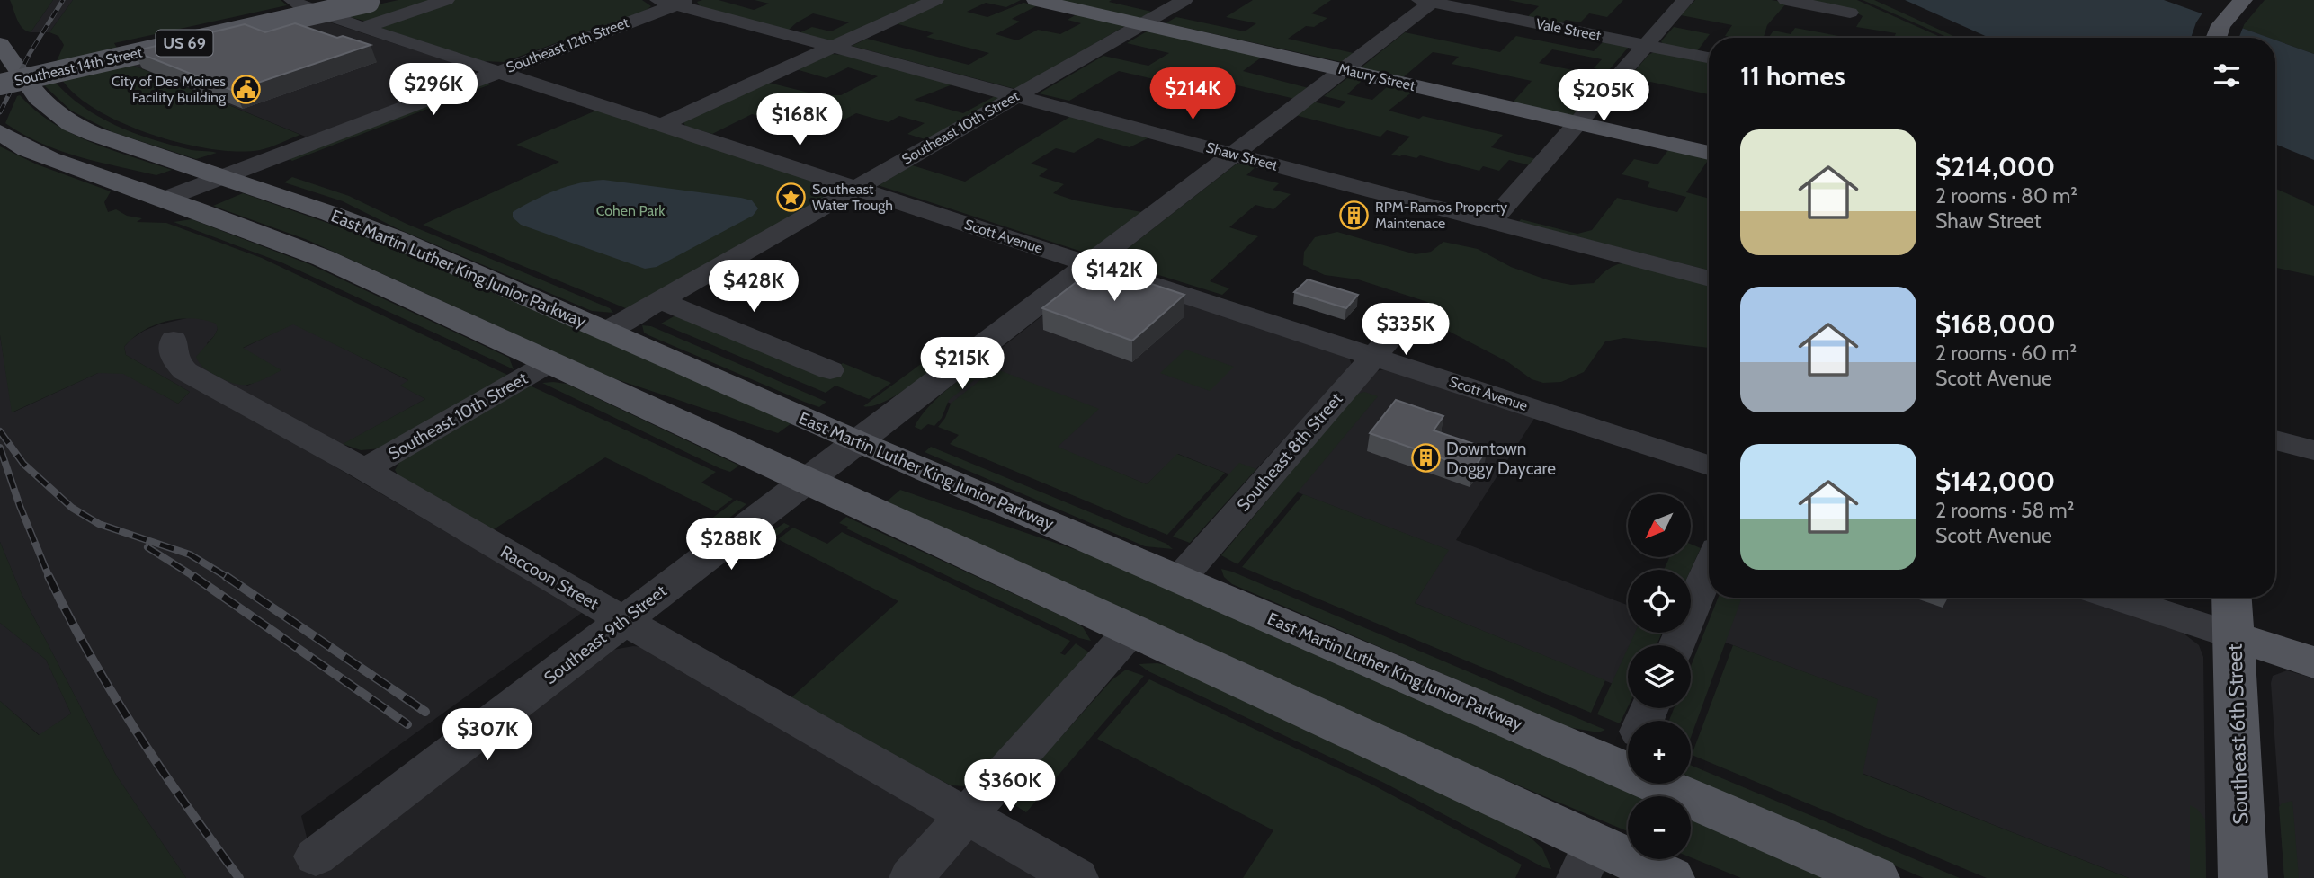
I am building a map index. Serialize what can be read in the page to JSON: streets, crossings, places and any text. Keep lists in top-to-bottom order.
{
  "streets": {
    "main road": [
      "US 69",
      "Southeast 14th Street",
      "Maury Street",
      "East Martin Luther King Junior Parkway",
      "Southeast 6th Street"
    ],
    "street": [
      "Vale Street",
      "Southeast 12th Street",
      "Southeast 10th Street",
      "Shaw Street",
      "Scott Avenue",
      "Southeast 8th Street",
      "Raccoon Street",
      "Southeast 9th Street"
    ]
  },
  "crossings": [
    ["Vale Street", "Southeast 9th Street"],
    ["Southeast 12th Street", "Shaw Street"],
    ["Southeast 12th Street", "Scott Avenue"],
    ["Southeast 12th Street", "East Martin Luther King Junior Parkway"],
    ["Maury Street", "Southeast 10th Street"],
    ["Maury Street", "Southeast 9th Street"],
    ["Southeast 10th Street", "Shaw Street"],
    ["Southeast 10th Street", "Scott Avenue"],
    ["Southeast 10th Street", "East Martin Luther King Junior Parkway"],
    ["Southeast 10th Street", "Raccoon Street"],
    ["Shaw Street", "Southeast 9th Street"],
    ["Scott Avenue", "Southeast 8th Street"],
    ["Scott Avenue", "Southeast 9th Street"],
    ["East Martin Luther King Junior Parkway", "Southeast 8th Street"],
    ["East Martin Luther King Junior Parkway", "Southeast 9th Street"],
    ["Raccoon Street", "Southeast 9th Street"]
  ],
  "parks": ["Cohen Park"],
  "places": {
    "public building": ["City of Des Moines Facility Building"],
    "place": ["Southeast Water Trough"],
    "building": ["RPM-Ramos Property Maintenace", "Downtown Doggy Daycare"]
  },
  "north": "bottom left",
  "page": {
    "heading": "11 homes",
    "price": [
      "$296K",
      "$214K",
      "$205K",
      "$168K",
      "$142K",
      "$428K",
      "$335K",
      "$215K",
      "$288K",
      "$307K",
      "$360K"
    ],
    "list": [
      {
        "name": "$214,000",
        "note": "2 rooms · 80 m² · Shaw Street"
      },
      {
        "name": "$168,000",
        "note": "2 rooms · 60 m² · Scott Avenue"
      },
      {
        "name": "$142,000",
        "note": "2 rooms · 58 m² · Scott Avenue"
      }
    ],
    "map_buttons": ["+", "−"]
  }
}
